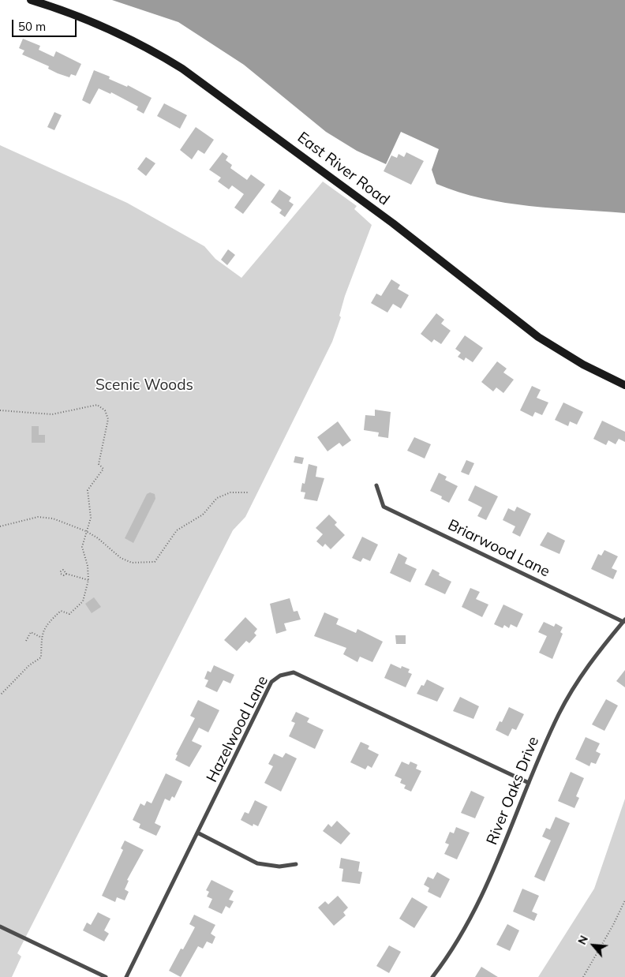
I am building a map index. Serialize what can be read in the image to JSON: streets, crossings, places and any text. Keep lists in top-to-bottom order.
{
  "streets": {
    "main road": ["East River Road"],
    "street": ["Briarwood Lane", "Hazelwood Lane", "River Oaks Drive"]
  },
  "crossings": [
    ["Briarwood Lane", "River Oaks Drive"],
    ["Hazelwood Lane", "River Oaks Drive"]
  ],
  "parks": ["Scenic Woods"],
  "scale_bar": "50 m",
  "north": "top left"
}
